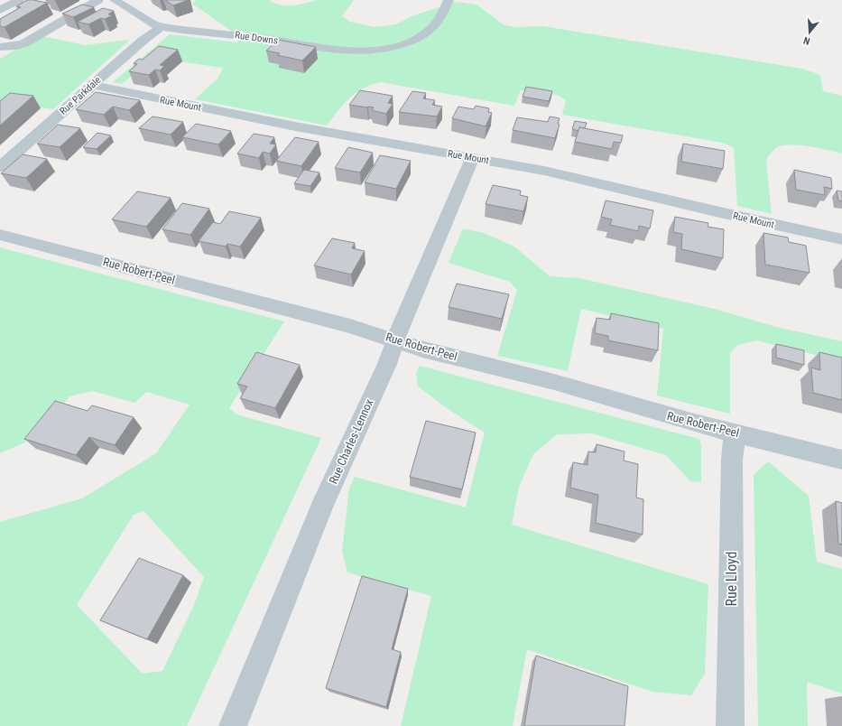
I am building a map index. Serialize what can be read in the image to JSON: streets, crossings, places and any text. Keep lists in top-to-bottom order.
{
  "streets": {
    "street": [
      "Rue Downs",
      "Rue Parkdale",
      "Rue Mount",
      "Rue Robert-Peel",
      "Rue Charles-Lennox",
      "Rue Lloyd"
    ]
  },
  "crossings": [
    ["Rue Downs", "Rue Parkdale"],
    ["Rue Parkdale", "Rue Mount"],
    ["Rue Mount", "Rue Charles-Lennox"],
    ["Rue Robert-Peel", "Rue Charles-Lennox"],
    ["Rue Robert-Peel", "Rue Lloyd"]
  ],
  "north": "bottom"
}
